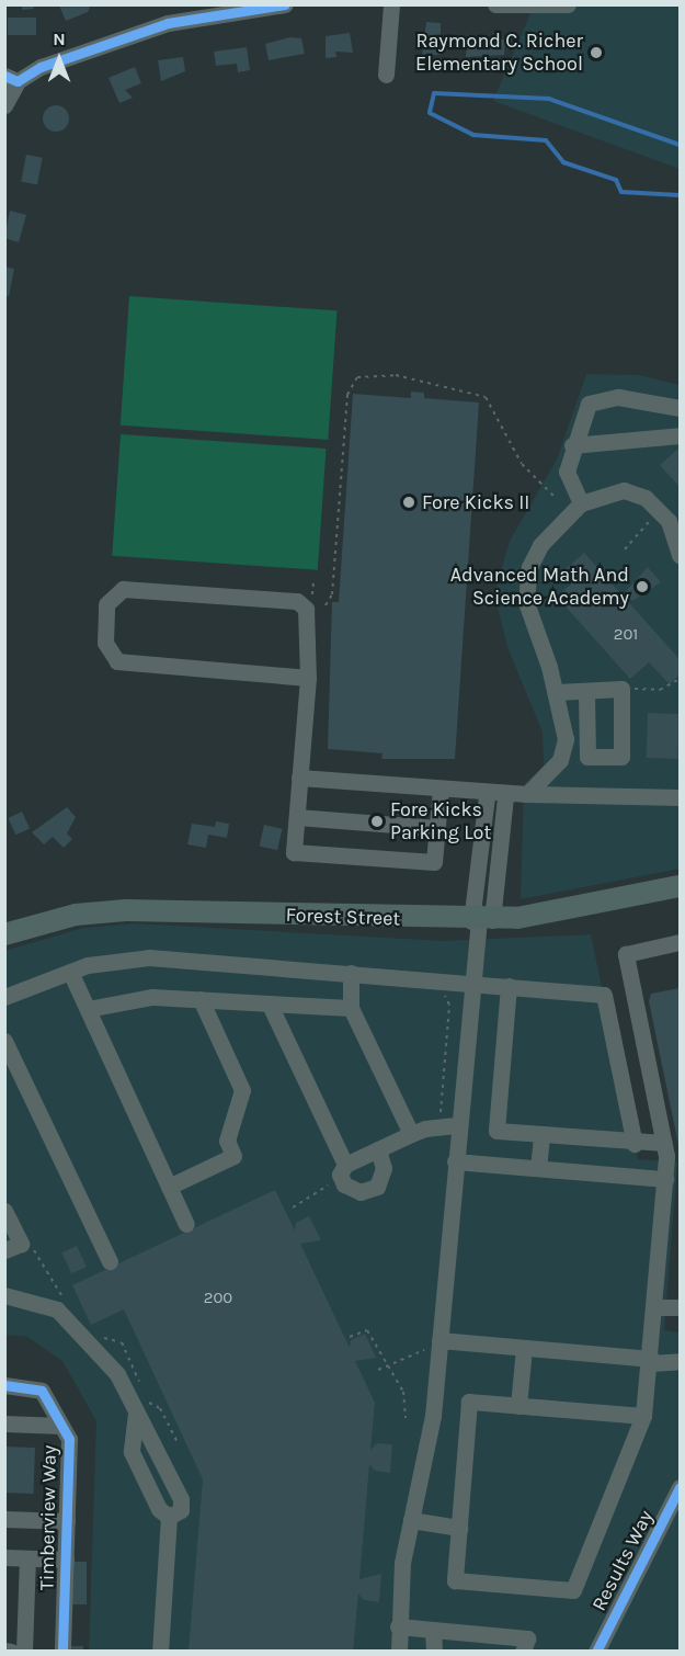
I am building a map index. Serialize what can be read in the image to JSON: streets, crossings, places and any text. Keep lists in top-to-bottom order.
{
  "streets": {
    "main road": ["Forest Street"],
    "street": ["Timberview Way", "Results Way"]
  },
  "places": [
    "Raymond C. Richer Elementary School",
    "Fore Kicks II",
    "Advanced Math And Science Academy",
    "Fore Kicks Parking Lot"
  ],
  "house_numbers": ["201", "200"],
  "north": "top"
}
